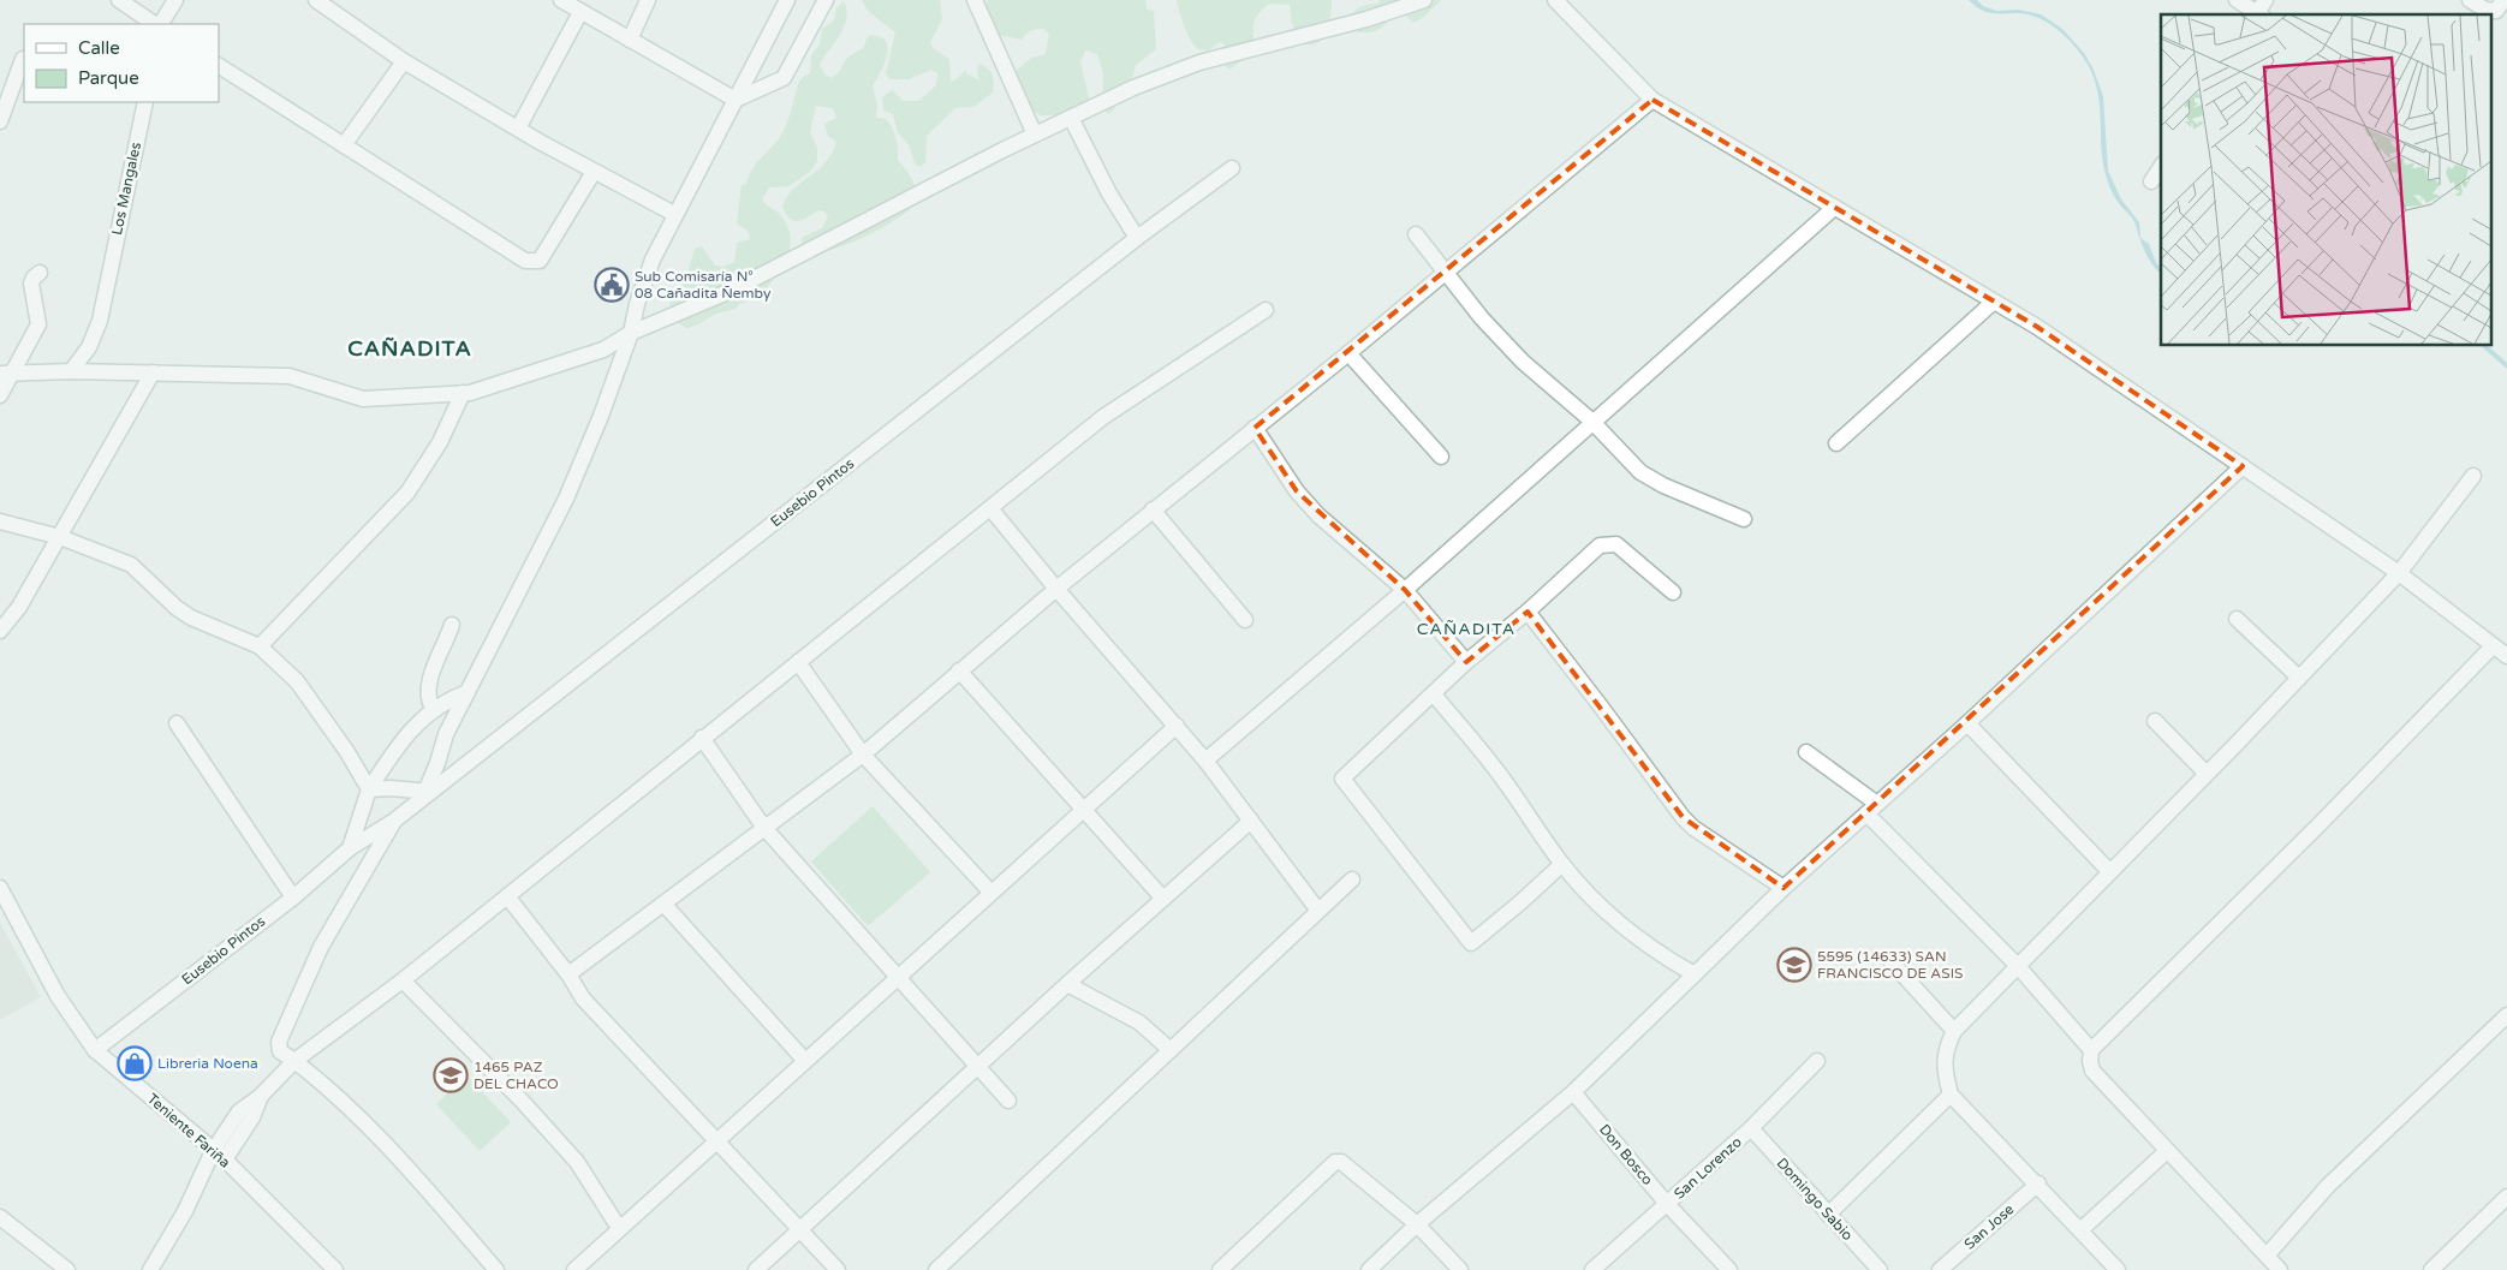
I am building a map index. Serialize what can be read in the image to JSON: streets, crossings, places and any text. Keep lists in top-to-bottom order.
{
  "streets": {
    "street": [
      "Los Mangales",
      "Eusebio Pintos",
      "Teniente Fariña",
      "Don Bosco",
      "San Lorenzo",
      "Domingo Sabio",
      "San Jose"
    ]
  },
  "crossings": [
    ["Eusebio Pintos", "Teniente Fariña"],
    ["Don Bosco", "San Lorenzo"],
    ["San Lorenzo", "Domingo Sabio"]
  ],
  "districts": ["CAÑADITA", "CAÑADITA"],
  "places": {
    "public building": ["Sub Comisaría N° 08 Cañadita Ñemby"],
    "school or university": ["5595 (14633) SAN FRANCISCO DE ASIS", "1465 PAZ DEL CHACO"],
    "shop": ["Libreria Noena"]
  },
  "legend": ["Calle", "Parque"]
}
